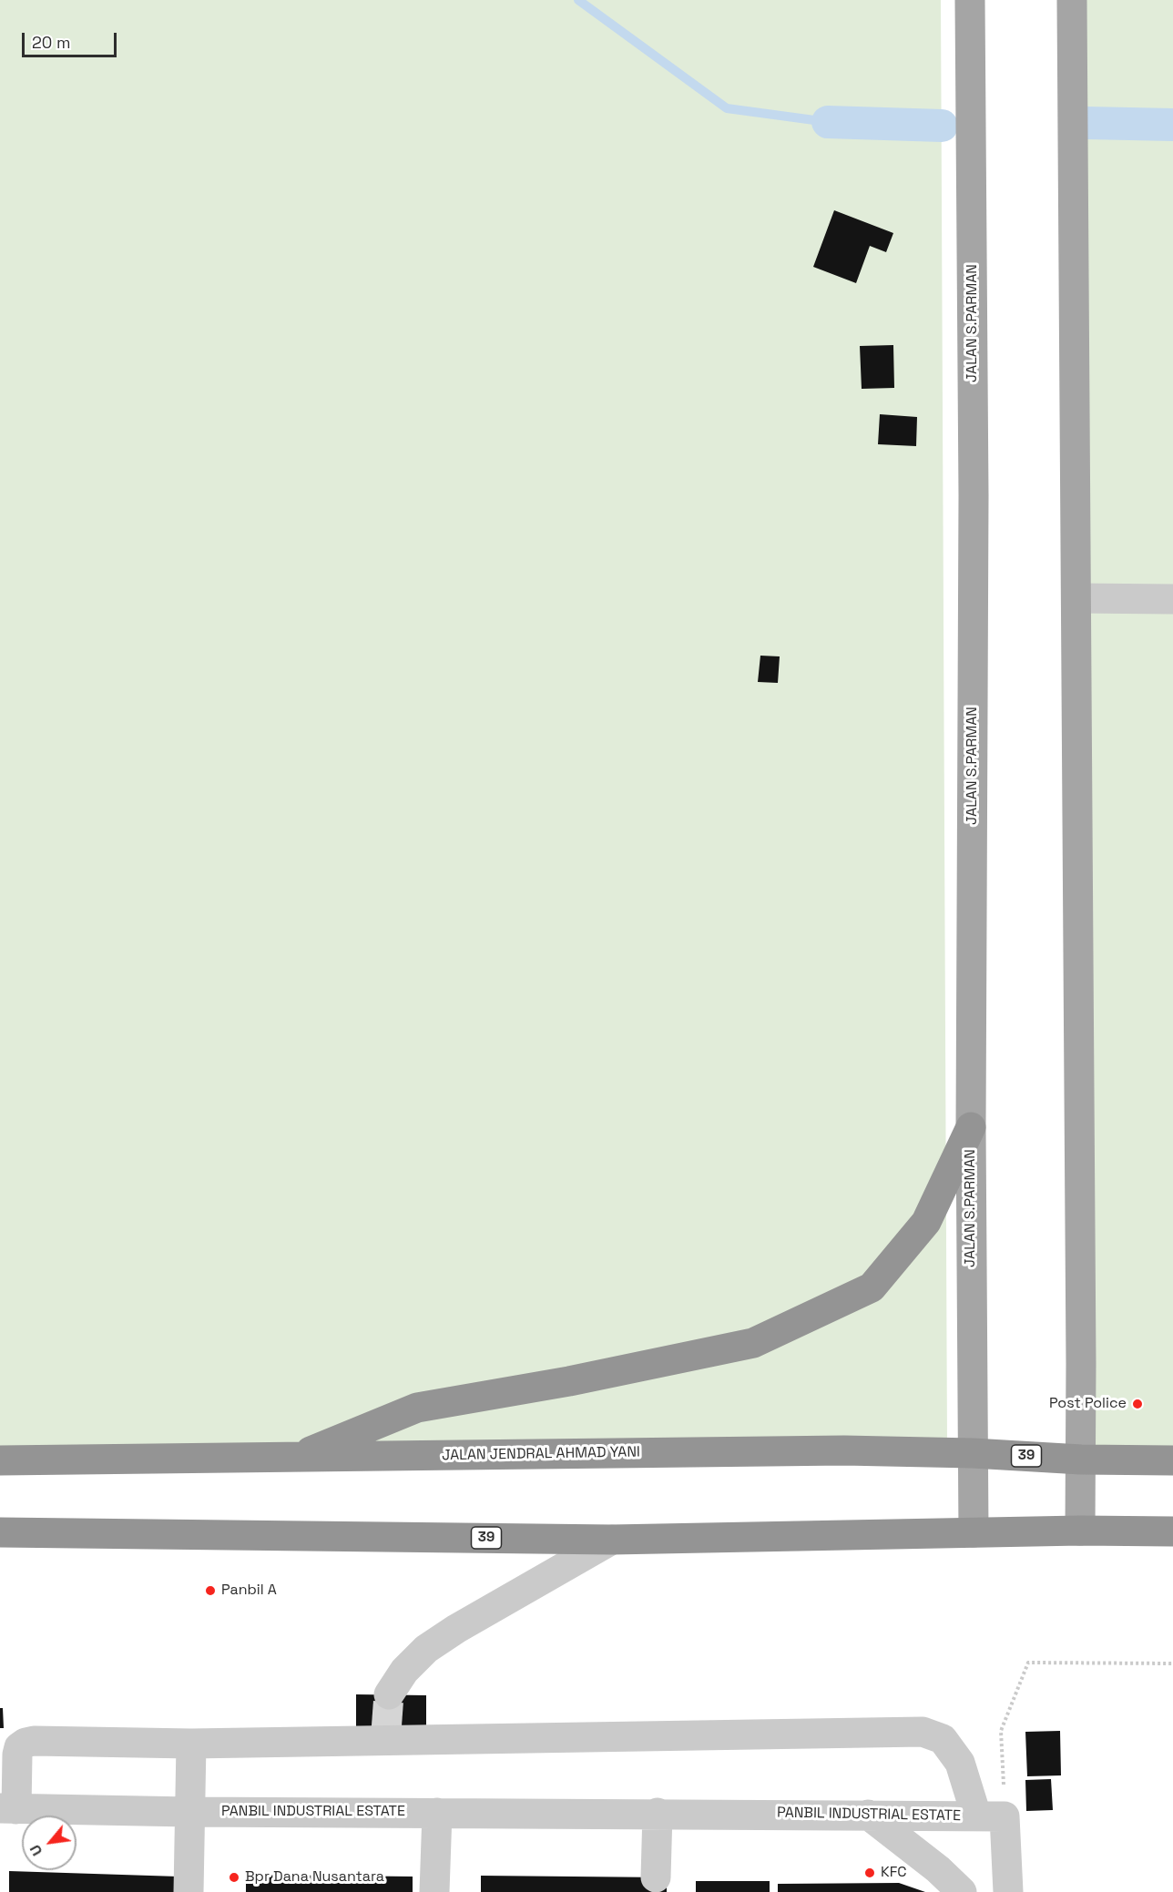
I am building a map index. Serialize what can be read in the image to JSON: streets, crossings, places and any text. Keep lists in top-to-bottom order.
{
  "streets": {
    "highway": ["JALAN JENDRAL AHMAD YANI", "39"],
    "main road": ["JALAN S.PARMAN"],
    "lane": ["PANBIL INDUSTRIAL ESTATE"]
  },
  "crossings": [
    ["JALAN S.PARMAN", "JALAN JENDRAL AHMAD YANI"],
    ["JALAN S.PARMAN", "39"],
    ["JALAN JENDRAL AHMAD YANI", "39"]
  ],
  "places": [
    "Post Police",
    "Panbil A",
    "KFC",
    "Bpr Dana Nusantara"
  ],
  "scale_bar": "20 m",
  "north": "bottom left"
}
